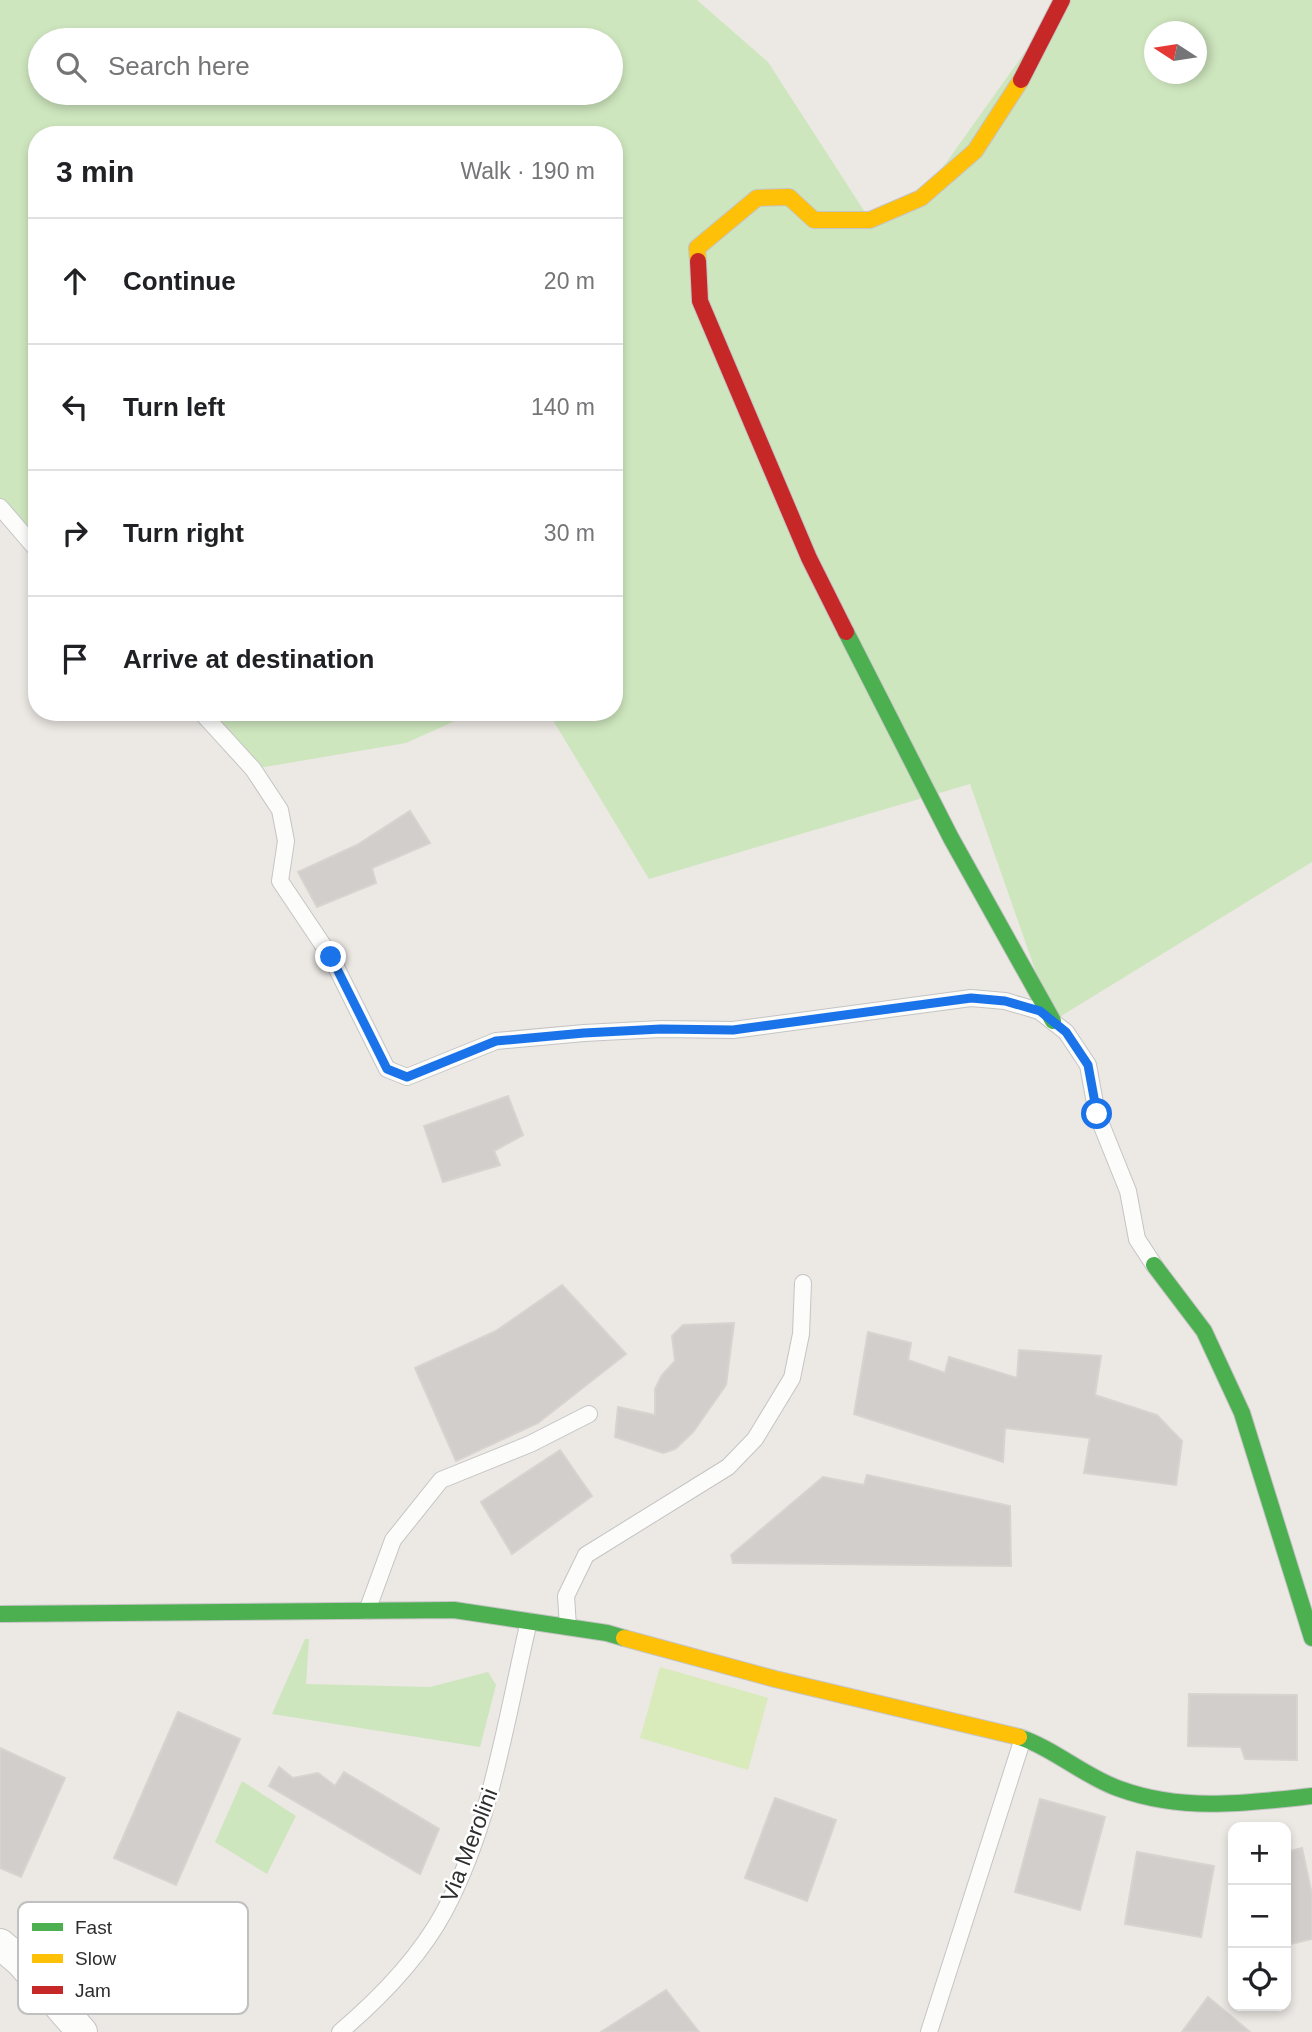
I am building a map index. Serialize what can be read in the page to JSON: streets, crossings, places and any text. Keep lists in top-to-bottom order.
{
  "streets": {
    "lane": ["Via Merolini"]
  },
  "legend": ["Fast", "Slow", "Jam"],
  "north": "left",
  "page": {
    "search": "Search here",
    "heading": ["3 min", "Walk · 190 m"],
    "list": [
      ["Continue", "20 m"],
      ["Turn left", "140 m"],
      ["Turn right", "30 m"],
      "Arrive at destination"
    ],
    "map_buttons": ["+", "−"]
  }
}
